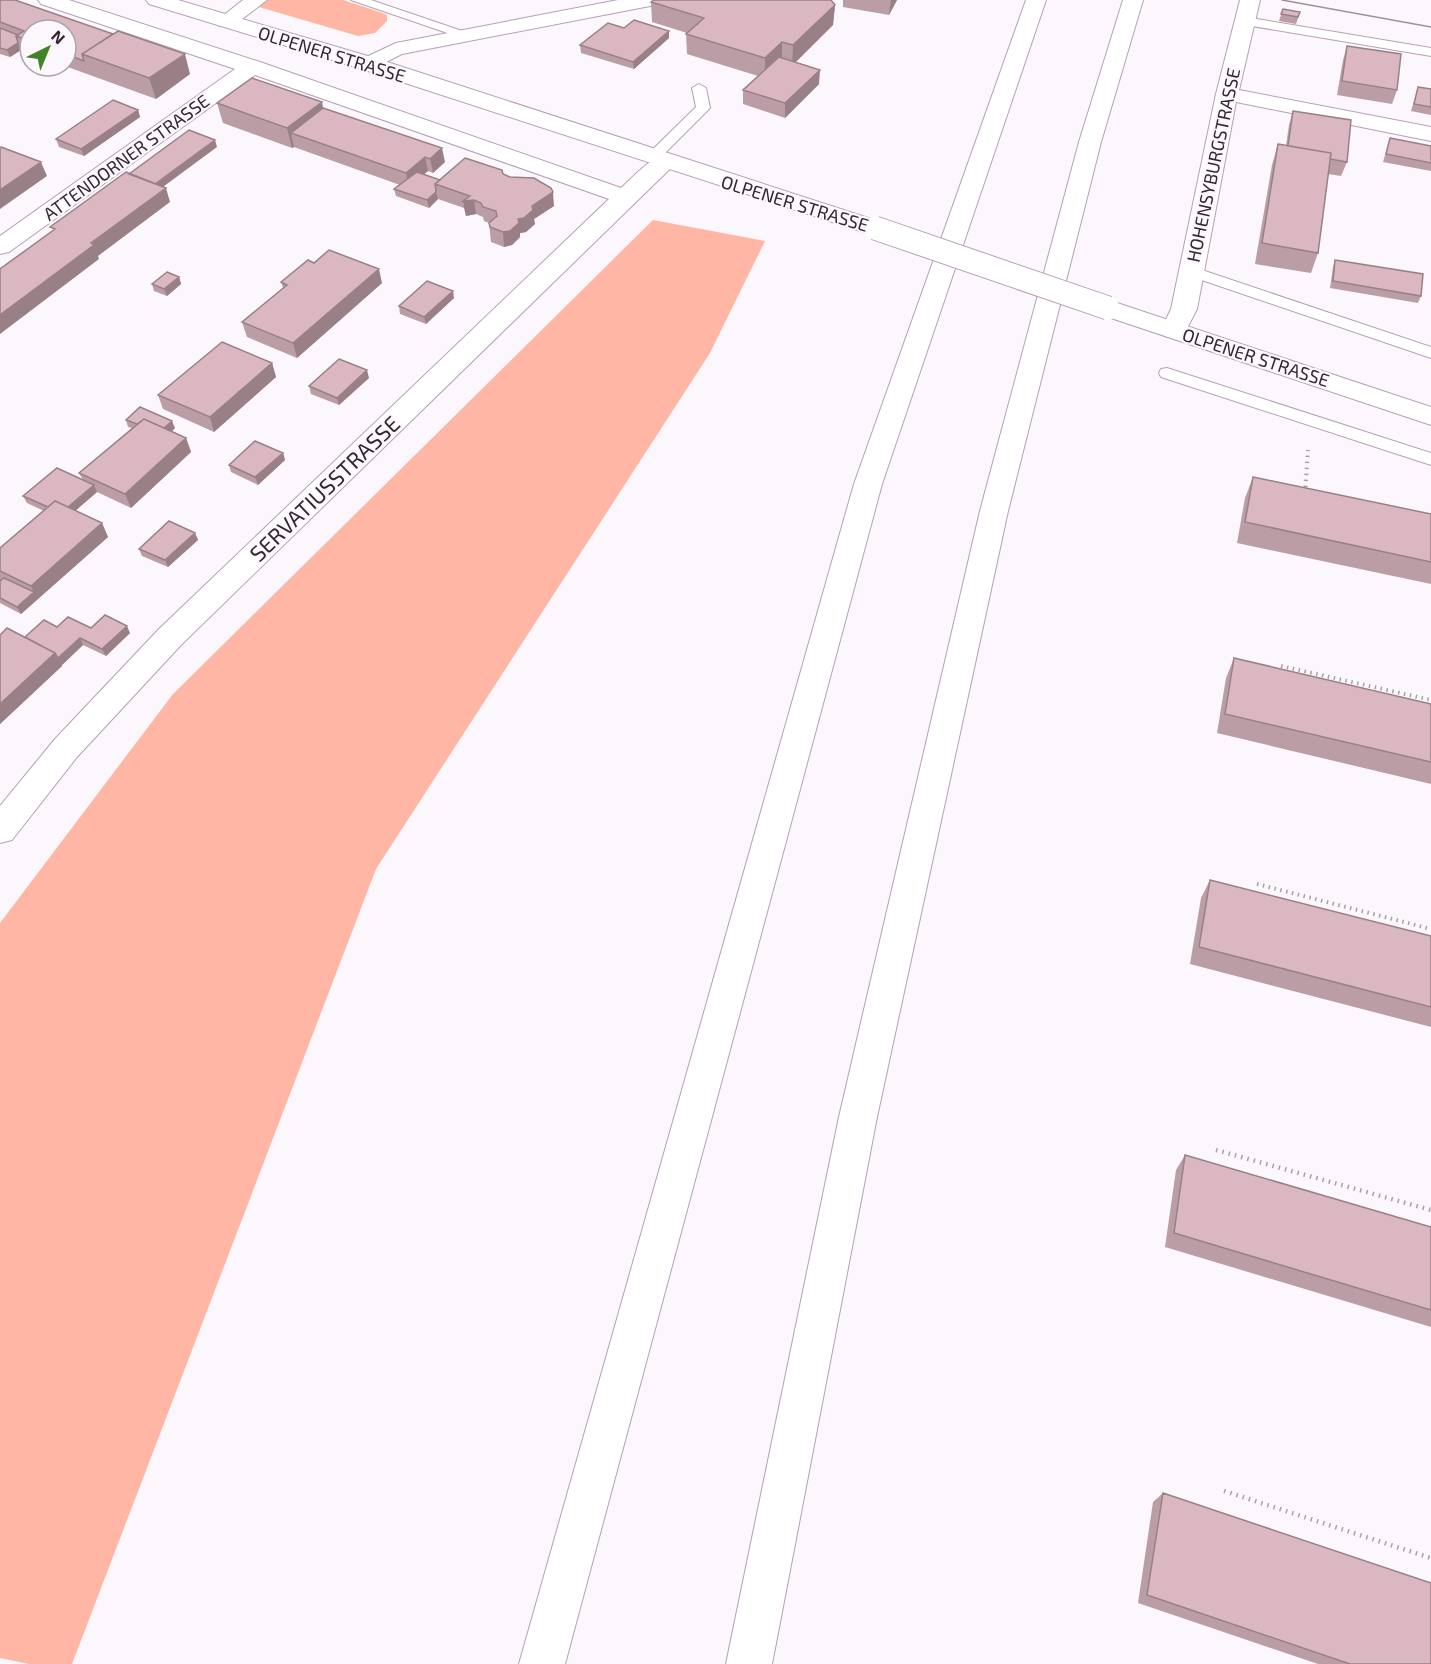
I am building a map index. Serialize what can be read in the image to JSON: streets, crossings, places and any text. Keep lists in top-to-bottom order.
{
  "streets": {
    "main road": [
      "OLPENER STRASSE",
      "ATTENDORNER STRASSE",
      "HOHENSYBURGSTRASSE",
      "SERVATIUSSTRASSE"
    ]
  },
  "crossings": [
    ["OLPENER STRASSE", "ATTENDORNER STRASSE"],
    ["OLPENER STRASSE", "HOHENSYBURGSTRASSE"],
    ["OLPENER STRASSE", "SERVATIUSSTRASSE"]
  ],
  "north": "top right"
}
